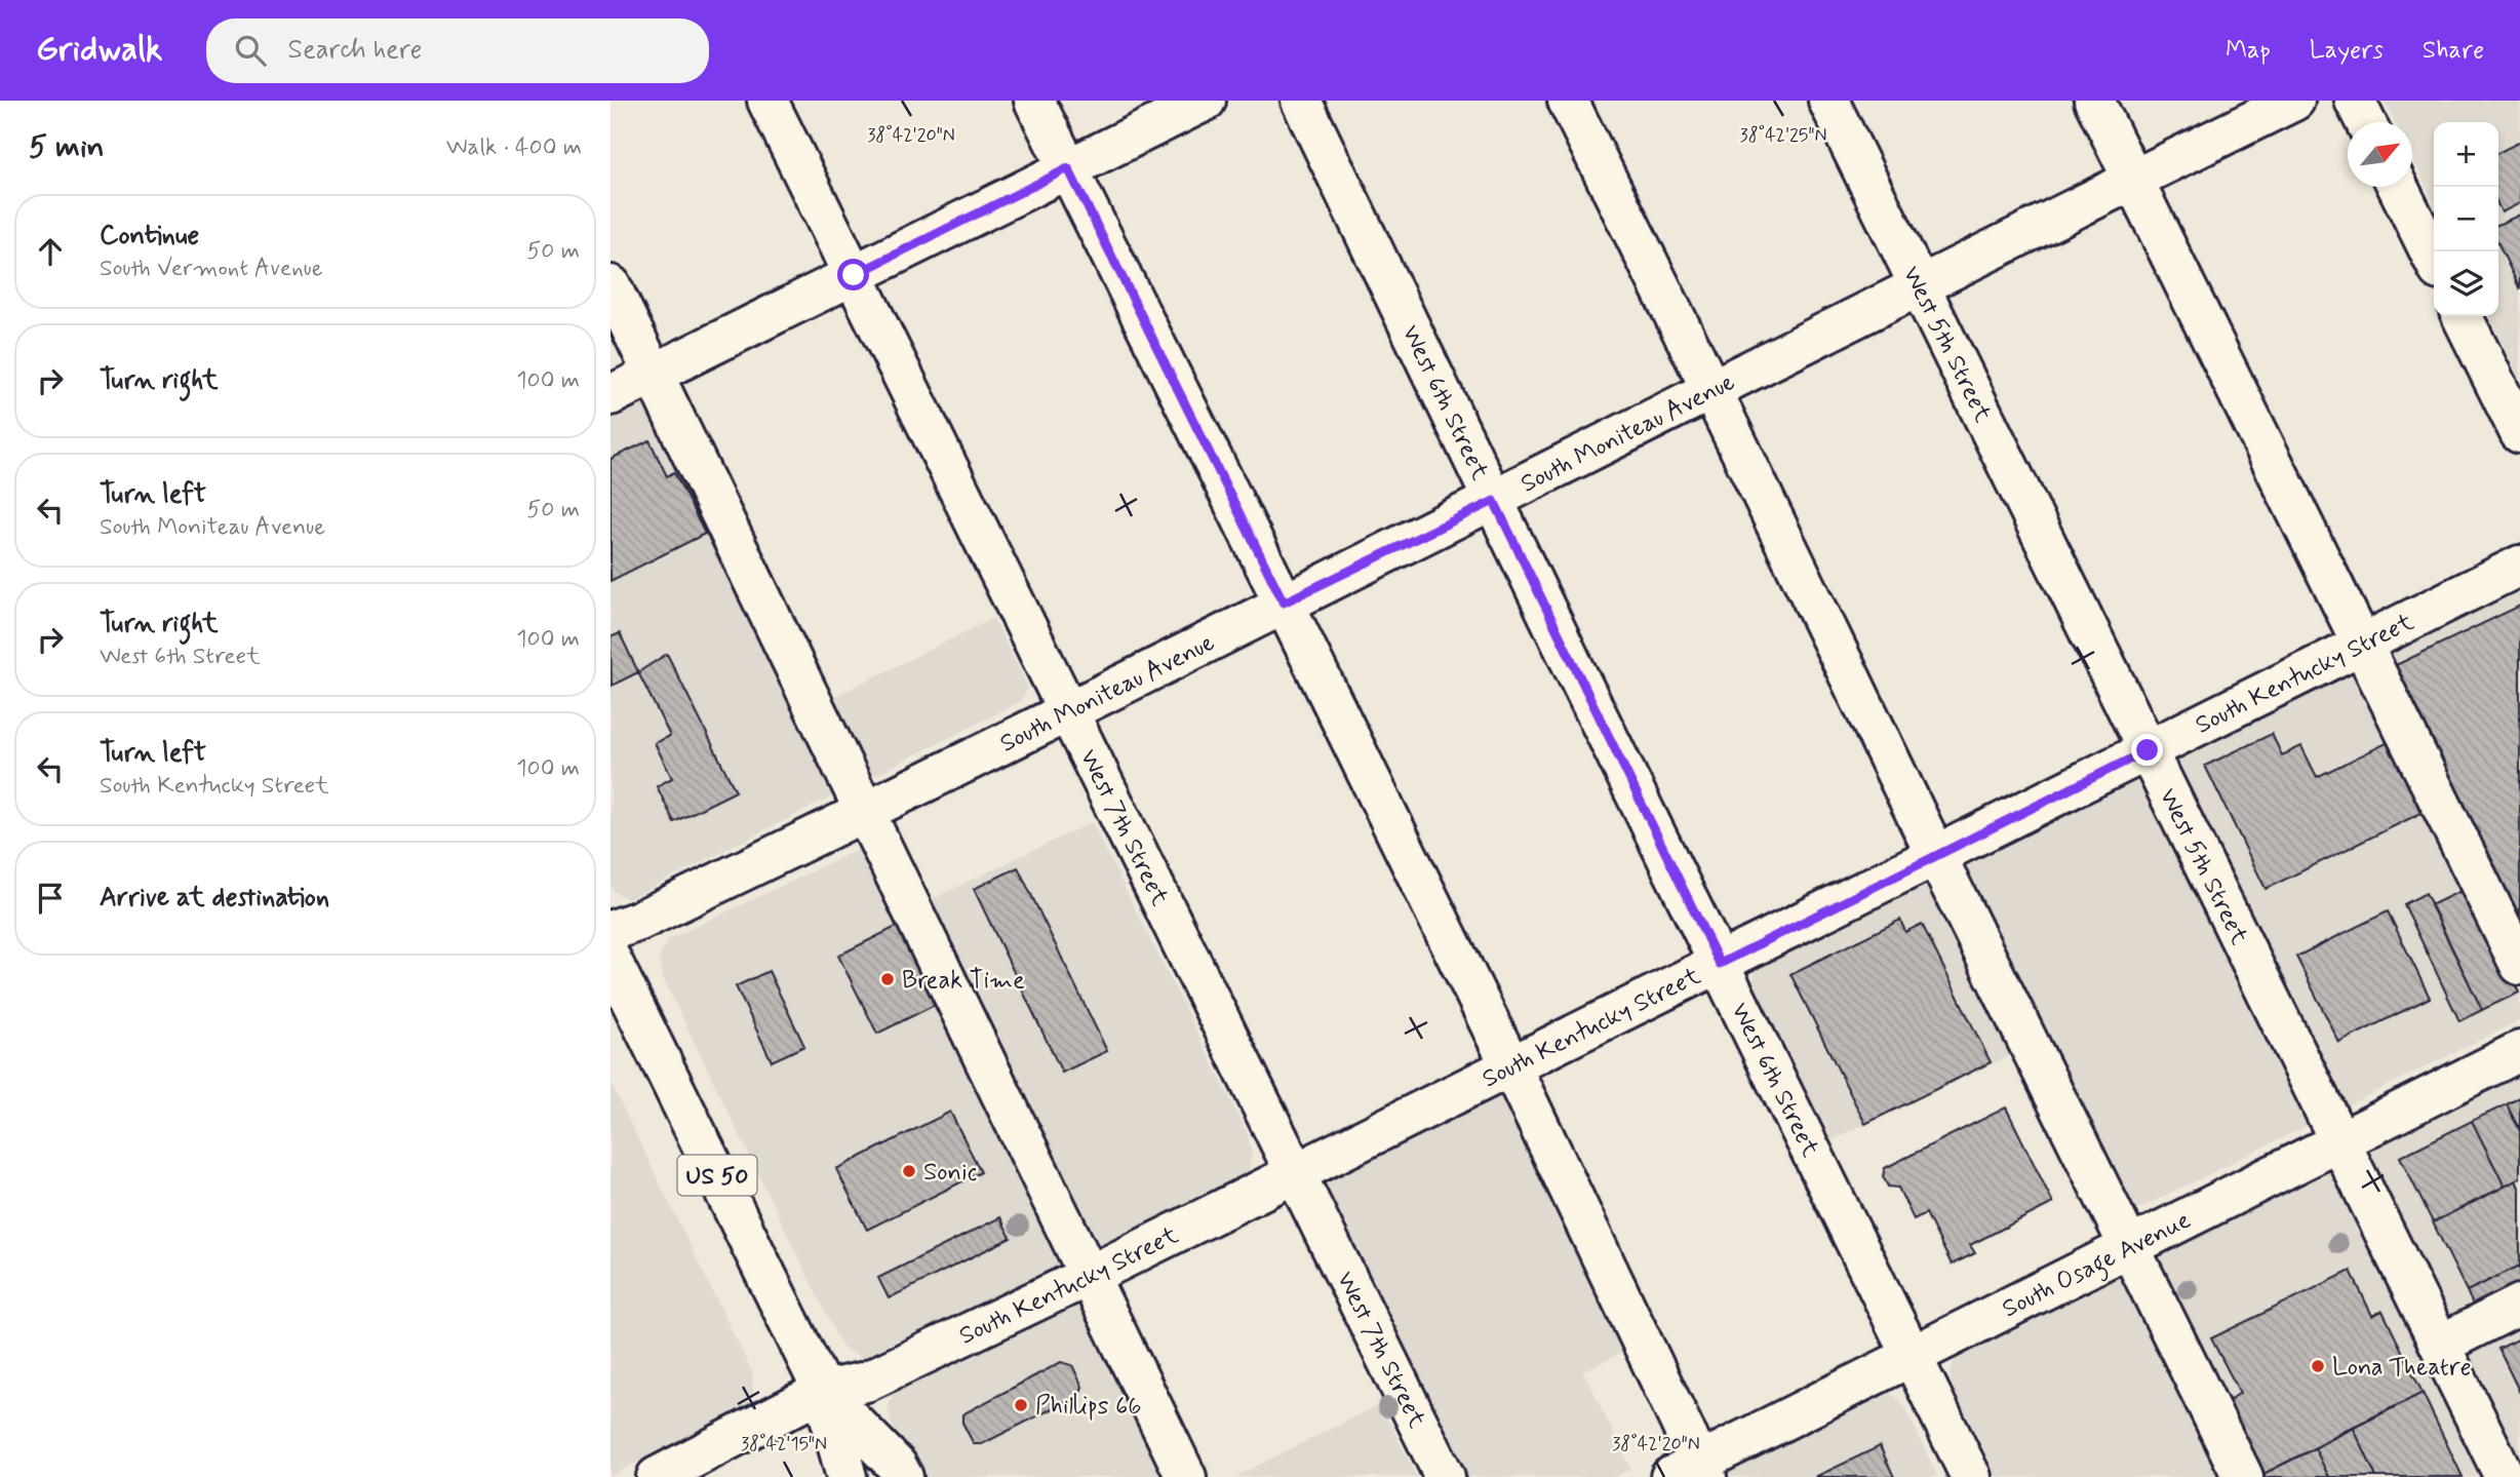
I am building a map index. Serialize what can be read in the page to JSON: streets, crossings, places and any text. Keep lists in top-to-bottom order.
{
  "streets": {
    "main road": [
      "West 5th Street",
      "West 6th Street",
      "South Moniteau Avenue",
      "South Kentucky Street",
      "West 7th Street",
      "US 50",
      "South Osage Avenue"
    ]
  },
  "crossings": [
    ["West 5th Street", "South Moniteau Avenue"],
    ["West 5th Street", "South Kentucky Street"],
    ["West 5th Street", "South Osage Avenue"],
    ["West 6th Street", "South Moniteau Avenue"],
    ["West 6th Street", "South Kentucky Street"],
    ["West 6th Street", "South Osage Avenue"],
    ["South Moniteau Avenue", "West 7th Street"],
    ["South Kentucky Street", "West 7th Street"],
    ["South Kentucky Street", "US 50"]
  ],
  "places": [
    "Break Time",
    "Sonic",
    "Lona Theatre",
    "Phillips 66"
  ],
  "north": "top right",
  "page": {
    "header": "Gridwalk",
    "search": "Search here",
    "nav": ["Map", "Layers", "Share"],
    "heading": ["5 min", "Walk · 400 m"],
    "map_buttons": ["+", "−"],
    "list": [
      ["Continue", "South Vermont Avenue", "50 m"],
      ["Turn right", "100 m"],
      ["Turn left", "South Moniteau Avenue", "50 m"],
      ["Turn right", "West 6th Street", "100 m"],
      ["Turn left", "South Kentucky Street", "100 m"],
      "Arrive at destination"
    ]
  },
  "coordinates": ["38°42'20\"N", "38°42'25\"N", "38°42'15\"N"]
}
